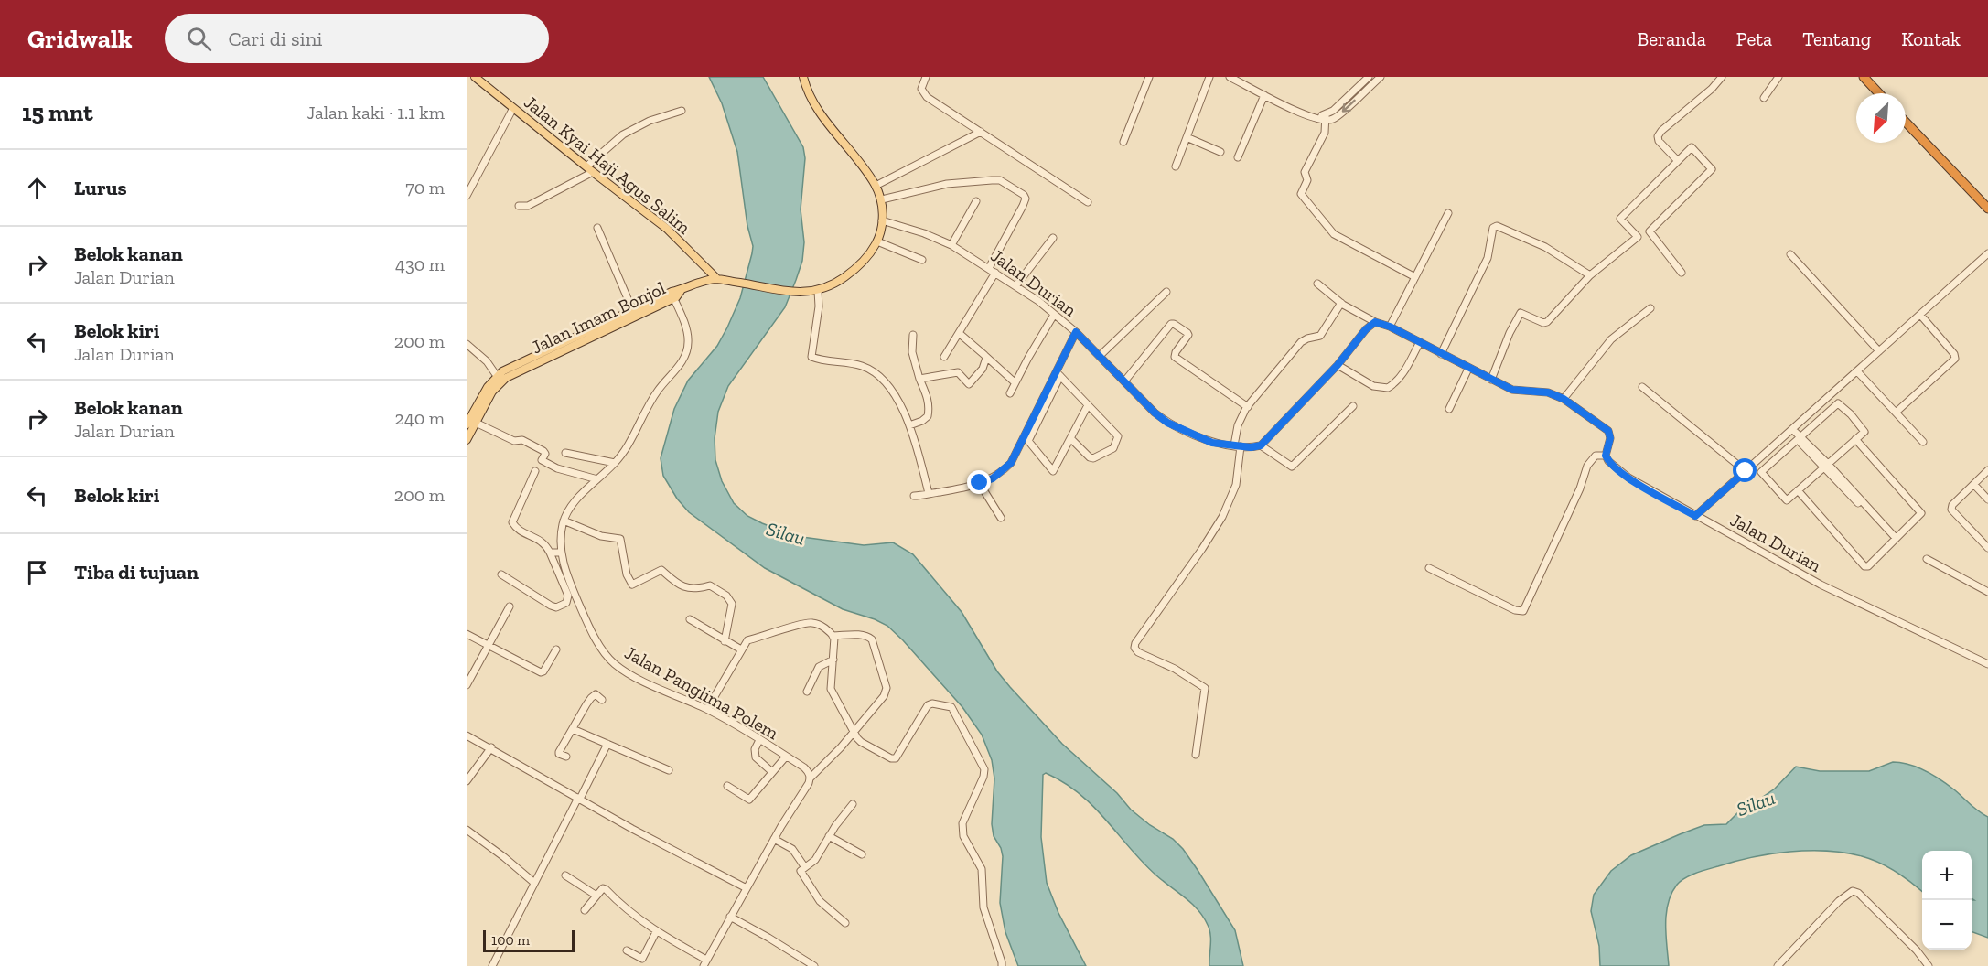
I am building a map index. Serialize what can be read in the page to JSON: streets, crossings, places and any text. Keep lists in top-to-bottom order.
{
  "streets": {
    "main road": ["Jalan Kyai Haji Agus Salim", "Jalan Imam Bonjol"],
    "street": ["Jalan Durian", "Jalan Panglima Polem"]
  },
  "crossings": [
    ["Jalan Kyai Haji Agus Salim", "Jalan Imam Bonjol"],
    ["Jalan Imam Bonjol", "Jalan Panglima Polem"]
  ],
  "water": ["Silau"],
  "scale_bar": "100 m",
  "north": "bottom left",
  "page": {
    "header": "Gridwalk",
    "search": "Cari di sini",
    "nav": [
      "Beranda",
      "Peta",
      "Tentang",
      "Kontak"
    ],
    "heading": ["15 mnt", "Jalan kaki · 1.1 km"],
    "list": [
      ["Lurus", "70 m"],
      ["Belok kanan", "Jalan Durian", "430 m"],
      ["Belok kiri", "Jalan Durian", "200 m"],
      ["Belok kanan", "Jalan Durian", "240 m"],
      ["Belok kiri", "200 m"],
      "Tiba di tujuan"
    ],
    "map_buttons": ["+", "−"],
    "scale": "100 m"
  }
}
